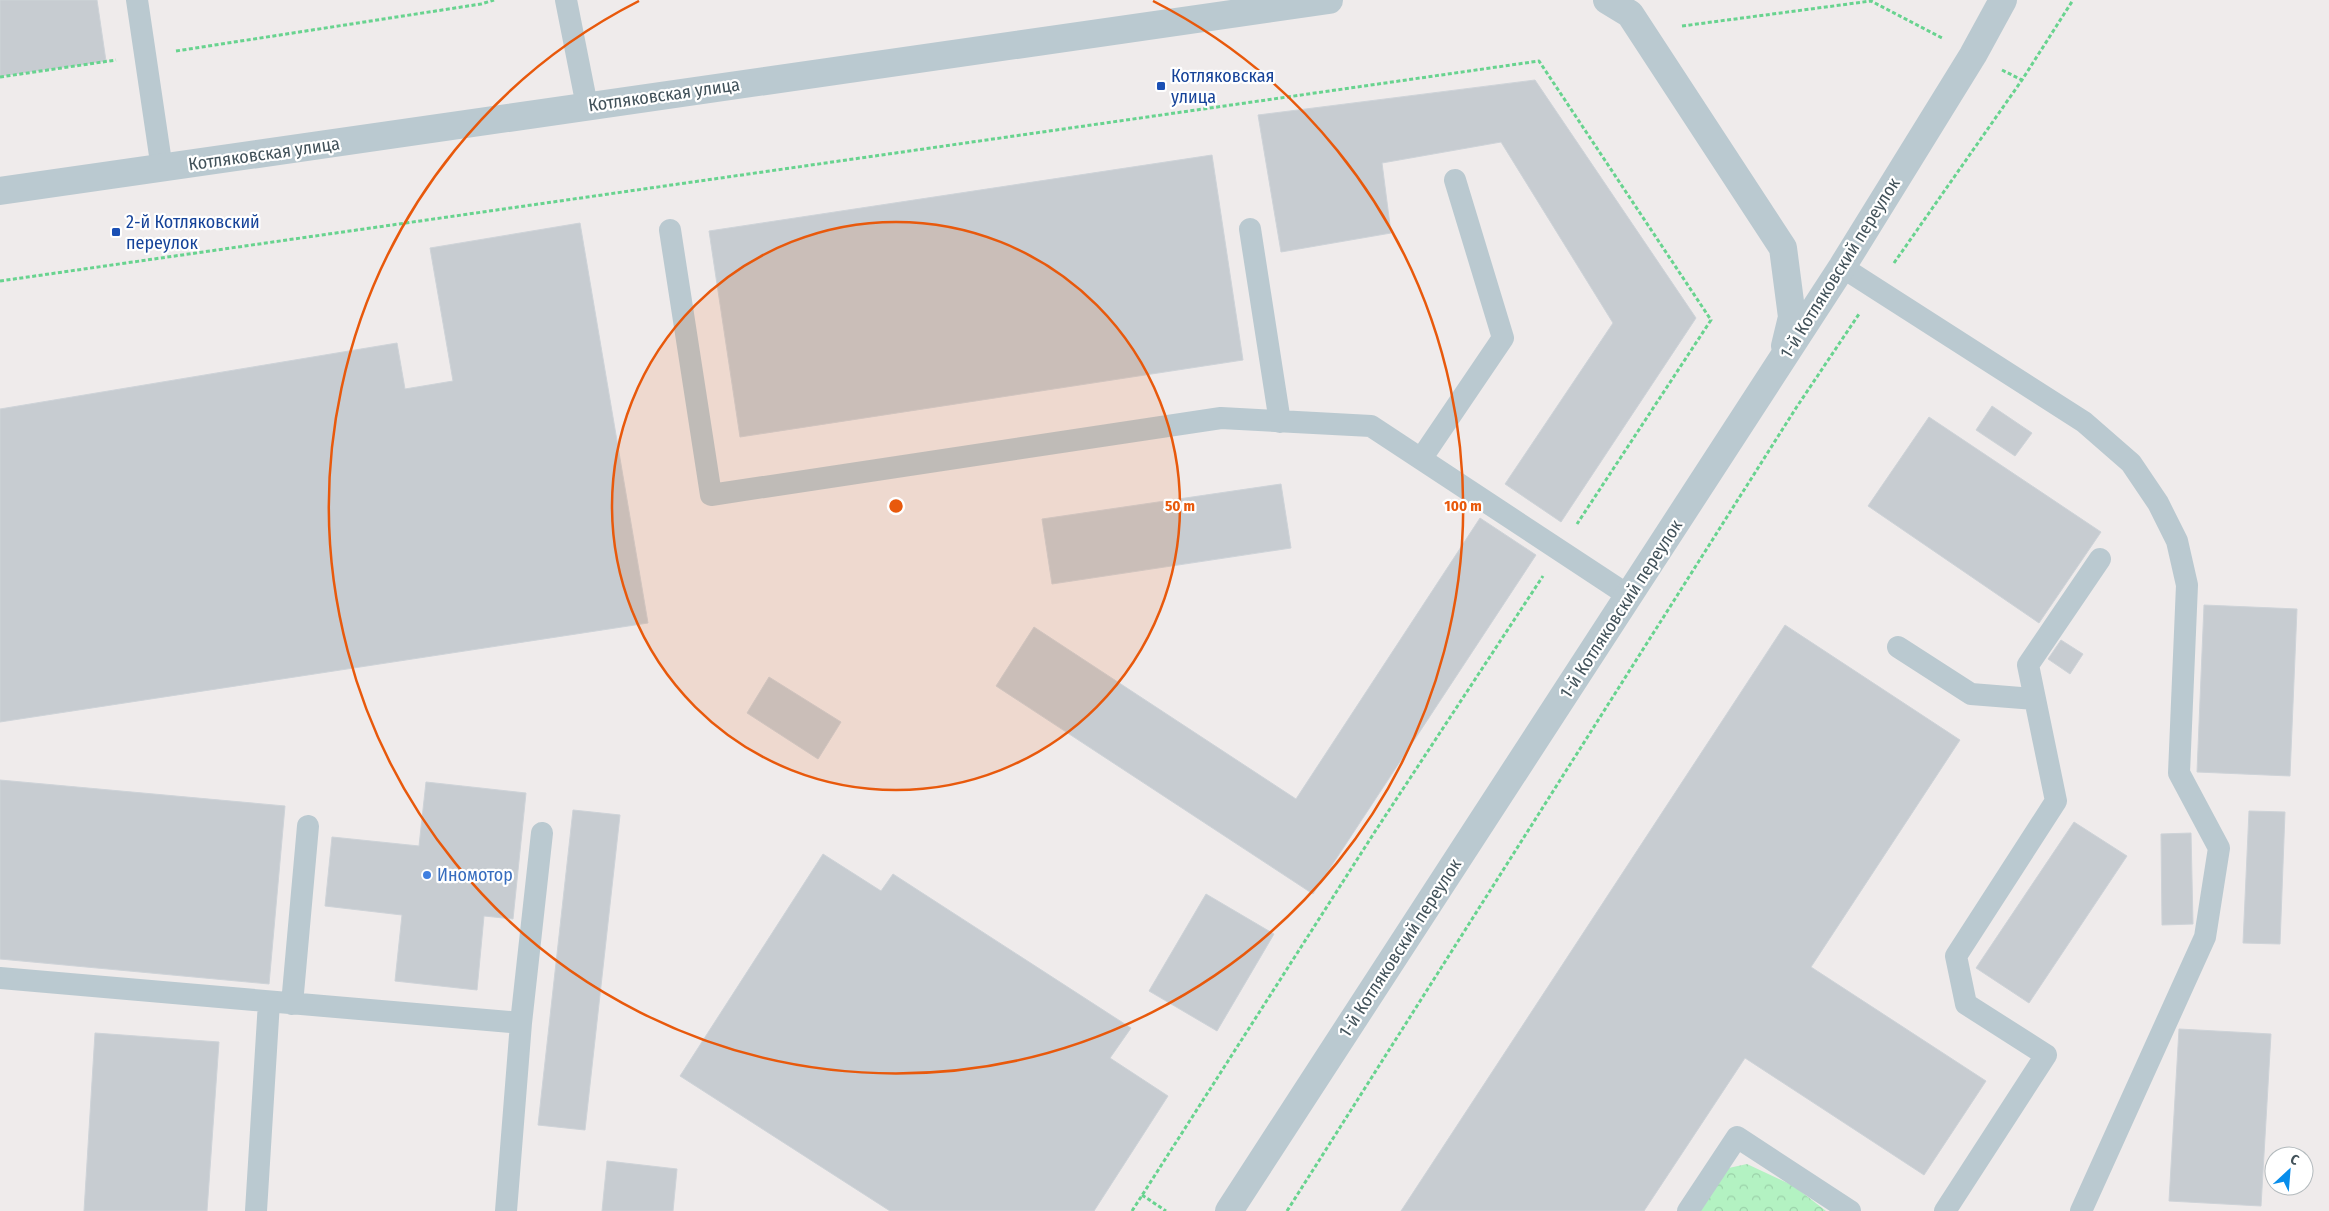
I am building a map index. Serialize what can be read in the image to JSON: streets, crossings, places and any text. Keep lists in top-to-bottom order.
{
  "streets": {
    "street": ["Котляковская улица", "1-й Котляковский переулок"]
  },
  "places": {
    "transit": ["Котляковская улица", "2-й Котляковский переулок"],
    "other": ["Иномотор"]
  },
  "north": "top right",
  "rings": ["50 m", "100 m"]
}
